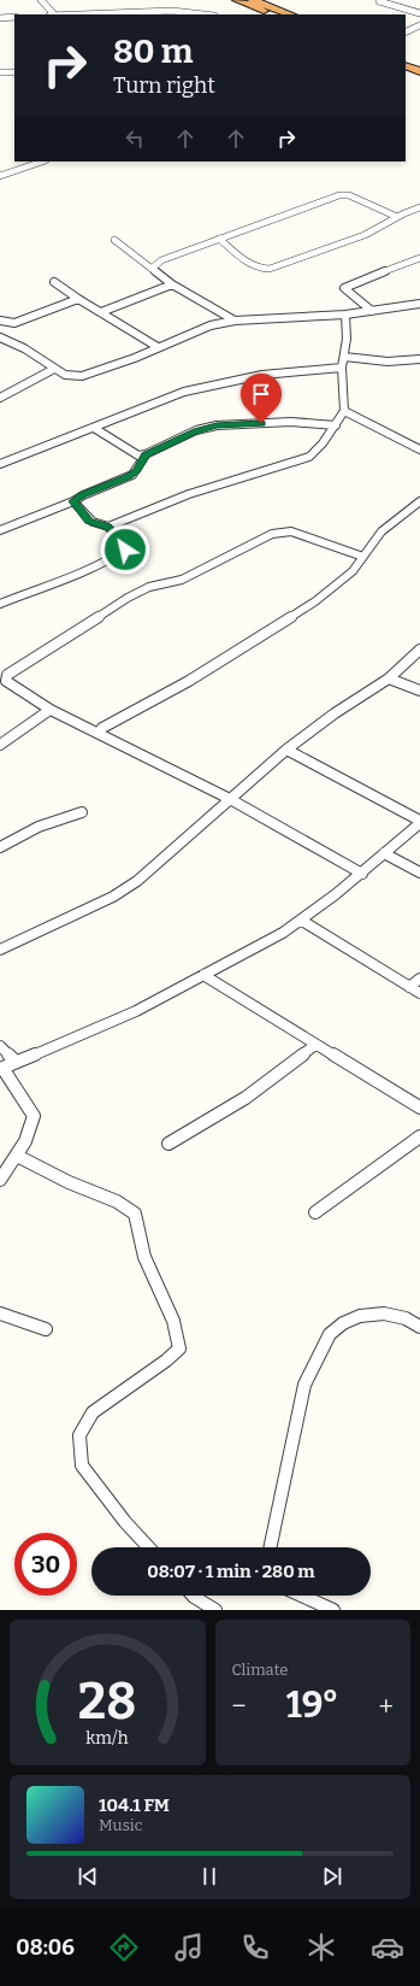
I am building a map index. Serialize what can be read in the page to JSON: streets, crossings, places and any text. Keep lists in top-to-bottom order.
{
  "page": {
    "turn": ["80 m", "Turn right"],
    "limit": "30",
    "trip": "08:07 · 1 min · 280 m",
    "tile": "Climate",
    "heat": ["−", "19°", "+"],
    "song": ["104.1 FM", "Music"],
    "tabs": "08:06",
    "gauge": ["28", "km/h"]
  }
}
